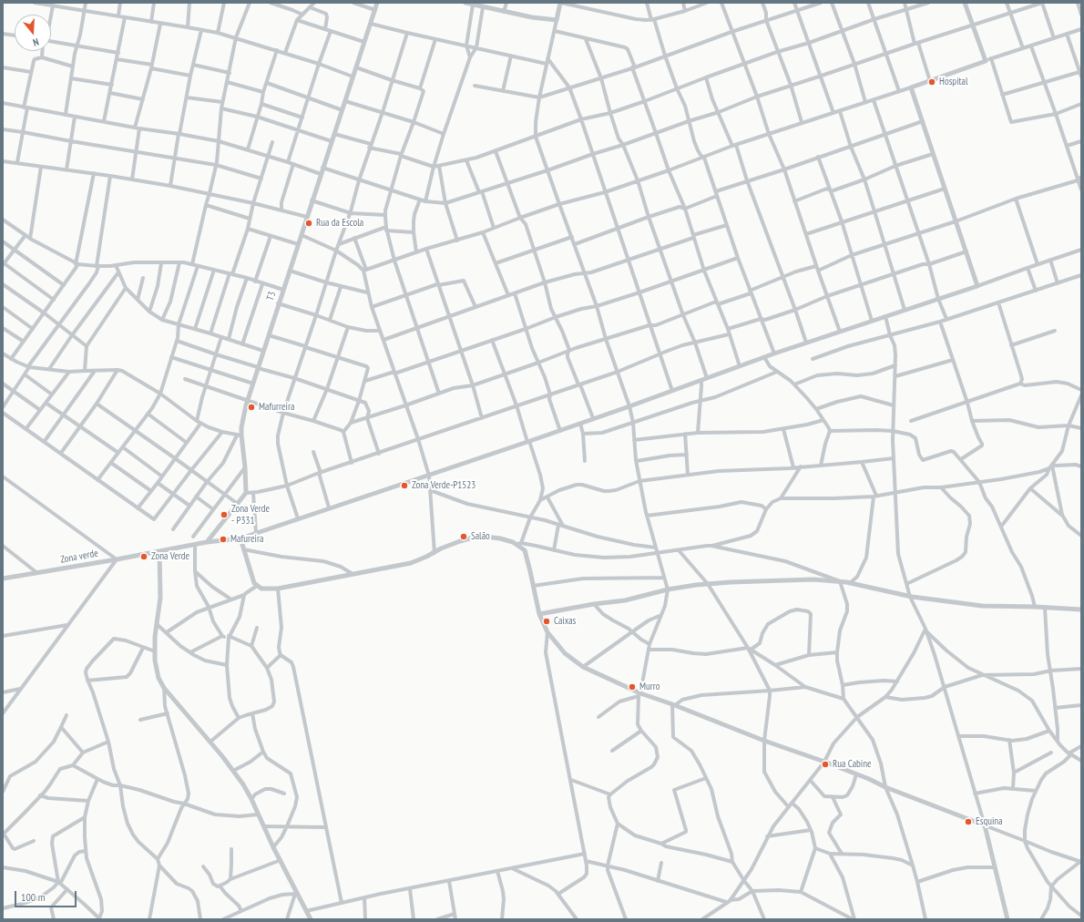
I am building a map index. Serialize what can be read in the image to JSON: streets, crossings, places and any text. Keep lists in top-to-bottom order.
{
  "streets": {
    "street": ["T3", "Zona verde"]
  },
  "places": [
    "Hospital",
    "Rua da Escola",
    "Mafurreira",
    "Zona Verde-P1523",
    "Zona Verde - P331",
    "Salão",
    "Mafureira",
    "Zona Verde",
    "Caixas",
    "Murro",
    "Rua Cabine",
    "Esquina"
  ],
  "scale_bar": "100 m",
  "north": "bottom"
}
